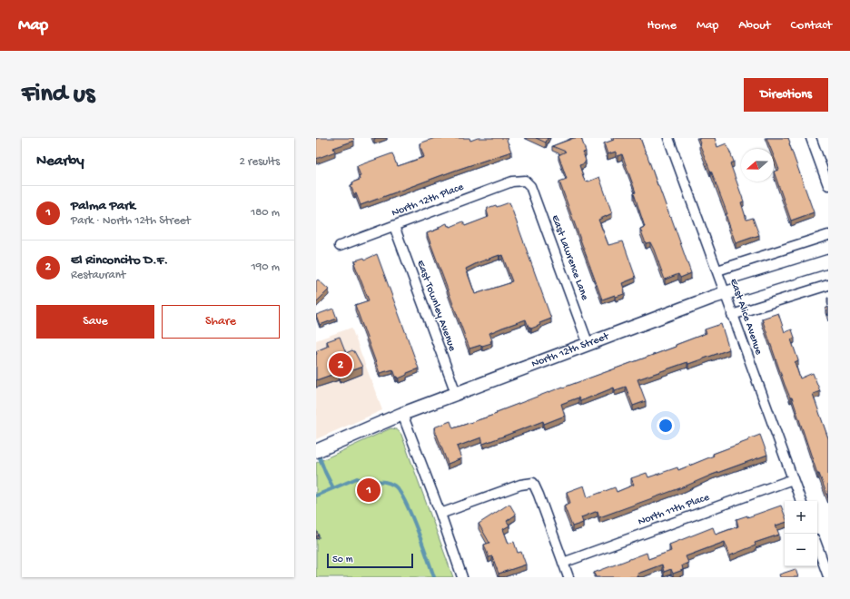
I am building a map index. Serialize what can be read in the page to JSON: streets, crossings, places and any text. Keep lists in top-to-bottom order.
{
  "streets": {
    "street": [
      "North 12th Place",
      "East Lawrence Lane",
      "East Townley Avenue",
      "East Alice Avenue",
      "North 12th Street",
      "North 11th Place"
    ]
  },
  "crossings": [
    ["North 12th Place", "East Lawrence Lane"],
    ["North 12th Place", "East Townley Avenue"],
    ["East Lawrence Lane", "North 12th Street"],
    ["East Townley Avenue", "North 12th Street"],
    ["East Alice Avenue", "North 12th Street"],
    ["East Alice Avenue", "North 11th Place"]
  ],
  "scale_bar": "50 m",
  "north": "left",
  "page": {
    "header": "Map",
    "nav": [
      "Home",
      "Map",
      "About",
      "Contact"
    ],
    "buttons": [
      "Directions",
      ["Save", "Share"]
    ],
    "title": "Find us",
    "heading": ["Nearby", "2 results"],
    "list": [
      {
        "mark": "1",
        "name": "Palma Park",
        "note": "Park · North 12th Street",
        "value": "180 m"
      },
      {
        "mark": "2",
        "name": "El Rinconcito D.F.",
        "note": "Restaurant",
        "value": "190 m"
      }
    ],
    "pins": ["2", "1"],
    "map_buttons": ["+", "−"],
    "scale": "50 m"
  }
}
